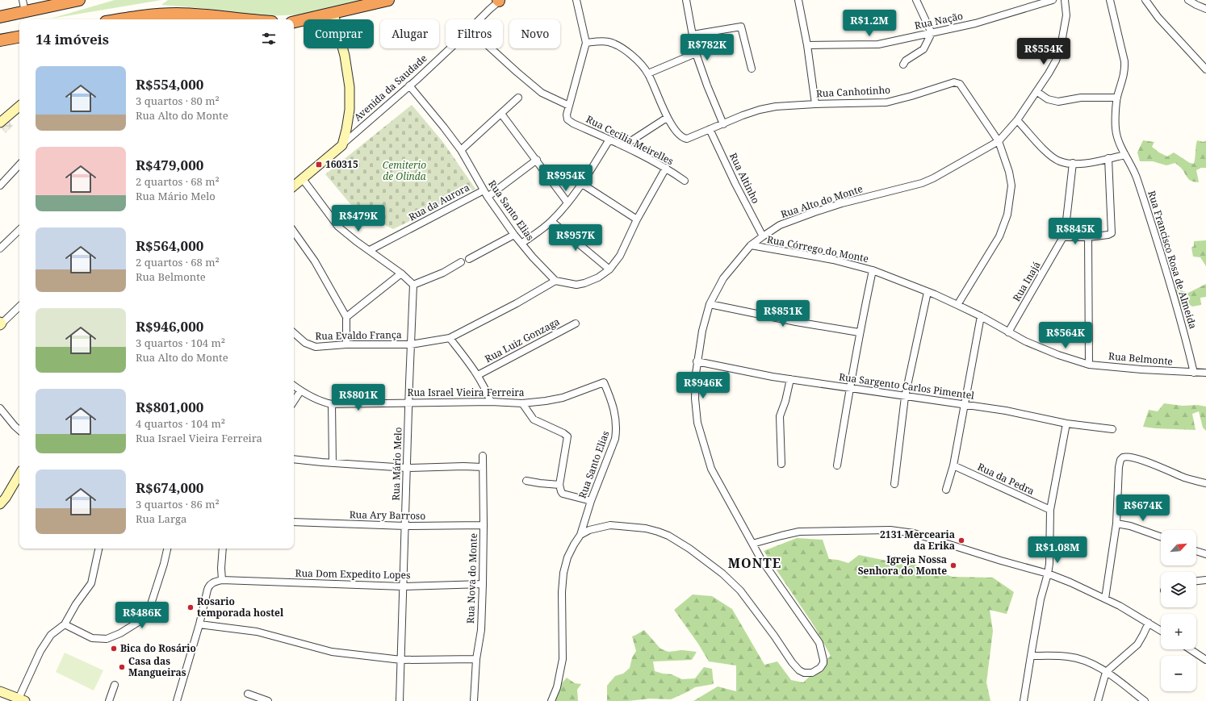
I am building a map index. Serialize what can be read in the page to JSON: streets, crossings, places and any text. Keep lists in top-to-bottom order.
{
  "streets": {
    "street": [
      "Rua Nação",
      "Avenida da Saudade",
      "Rua Canhotinho",
      "Rua Cecilia Meirelles",
      "Rua Altinho",
      "Rua Alto do Monte",
      "Rua da Aurora",
      "Rua Santo Elias",
      "Rua Córrego do Monte",
      "Rua Francisco Rosa de Almeida",
      "Rua Inajá",
      "Rua Evaldo França",
      "Rua Luiz Gonzaga",
      "Rua Belmonte",
      "Rua Sargento Carlos Pimentel",
      "Rua Israel Vieira Ferreira",
      "Rua Mário Melo",
      "Rua da Pedra",
      "Rua Ary Barroso",
      "Rua Dom Expedito Lopes",
      "Rua Nova do Monte"
    ]
  },
  "crossings": [
    ["Avenida da Saudade", "Rua Santo Elias"],
    ["Rua Canhotinho", "Rua Cecilia Meirelles"],
    ["Rua Canhotinho", "Rua Altinho"],
    ["Rua Canhotinho", "Rua Alto do Monte"],
    ["Rua Canhotinho", "Rua Belmonte"],
    ["Rua Altinho", "Rua Alto do Monte"],
    ["Rua Alto do Monte", "Rua Santo Elias"],
    ["Rua Alto do Monte", "Rua Córrego do Monte"],
    ["Rua Alto do Monte", "Rua Sargento Carlos Pimentel"],
    ["Rua da Aurora", "Rua Santo Elias"],
    ["Rua Santo Elias", "Rua Evaldo França"],
    ["Rua Santo Elias", "Rua Israel Vieira Ferreira"],
    ["Rua Córrego do Monte", "Rua Belmonte"],
    ["Rua Francisco Rosa de Almeida", "Rua Belmonte"],
    ["Rua Inajá", "Rua Belmonte"],
    ["Rua Evaldo França", "Rua Mário Melo"],
    ["Rua Israel Vieira Ferreira", "Rua Mário Melo"],
    ["Rua Mário Melo", "Rua Ary Barroso"],
    ["Rua Mário Melo", "Rua Dom Expedito Lopes"],
    ["Rua Ary Barroso", "Rua Nova do Monte"],
    ["Rua Dom Expedito Lopes", "Rua Nova do Monte"]
  ],
  "districts": ["MONTE"],
  "parks": ["Cemiterio de Olinda"],
  "places": {
    "transit": ["160315"],
    "other": [
      "2131 Mercearia da Erika",
      "Igreja Nossa Senhora do Monte",
      "Rosario temporada hostel",
      "Bica do Rosário",
      "Casa das Mangueiras"
    ]
  },
  "north": "top right",
  "page": {
    "price": [
      "R$1.2M",
      "R$782K",
      "R$554K",
      "R$954K",
      "R$479K",
      "R$845K",
      "R$957K",
      "R$851K",
      "R$564K",
      "R$946K",
      "R$801K",
      "R$674K",
      "R$1.08M",
      "R$486K"
    ],
    "chip": [
      "Comprar",
      "Alugar",
      "Filtros",
      "Novo"
    ],
    "heading": "14 imóveis",
    "list": [
      {
        "name": "R$554,000",
        "note": "3 quartos · 80 m² · Rua Alto do Monte"
      },
      {
        "name": "R$479,000",
        "note": "2 quartos · 68 m² · Rua Mário Melo"
      },
      {
        "name": "R$564,000",
        "note": "2 quartos · 68 m² · Rua Belmonte"
      },
      {
        "name": "R$946,000",
        "note": "3 quartos · 104 m² · Rua Alto do Monte"
      },
      {
        "name": "R$801,000",
        "note": "4 quartos · 104 m² · Rua Israel Vieira Ferreira"
      },
      {
        "name": "R$674,000",
        "note": "3 quartos · 86 m² · Rua Larga"
      }
    ],
    "map_buttons": ["+", "−"]
  }
}
